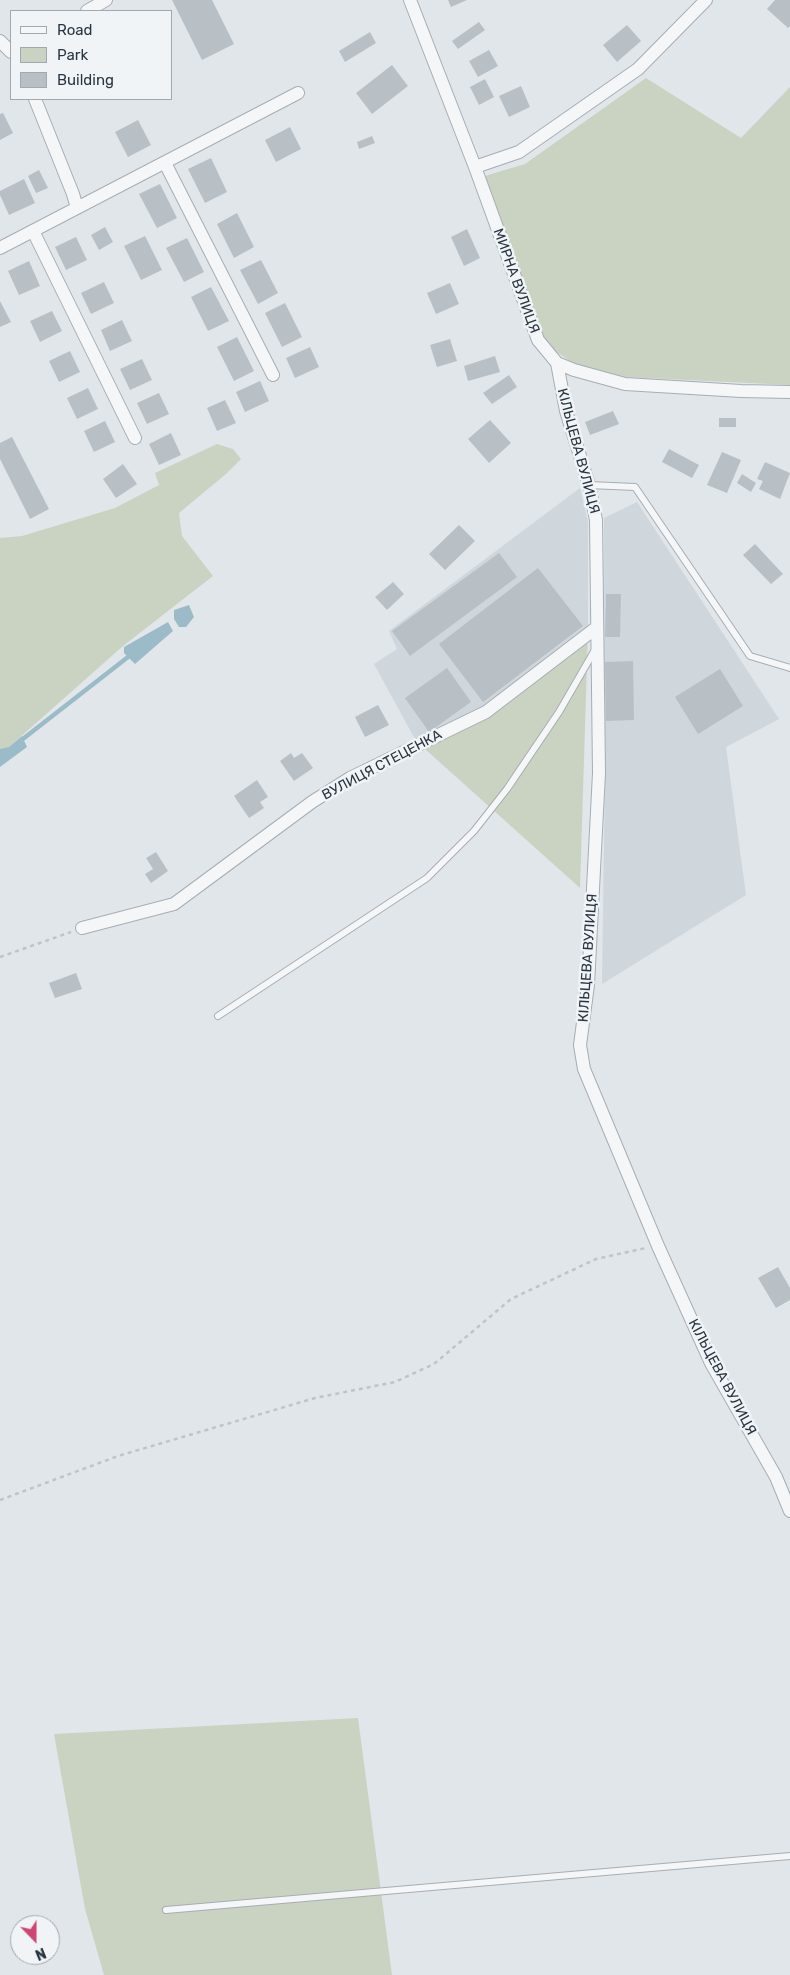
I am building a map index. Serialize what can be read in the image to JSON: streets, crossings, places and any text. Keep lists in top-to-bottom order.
{
  "streets": {
    "street": ["МИРНА ВУЛИЦЯ", "КІЛЬЦЕВА ВУЛИЦЯ", "ВУЛИЦЯ СТЕЦЕНКА"]
  },
  "crossings": [
    ["МИРНА ВУЛИЦЯ", "КІЛЬЦЕВА ВУЛИЦЯ"],
    ["КІЛЬЦЕВА ВУЛИЦЯ", "ВУЛИЦЯ СТЕЦЕНКА"]
  ],
  "legend": ["Road", "Park", "Building"],
  "north": "bottom"
}
